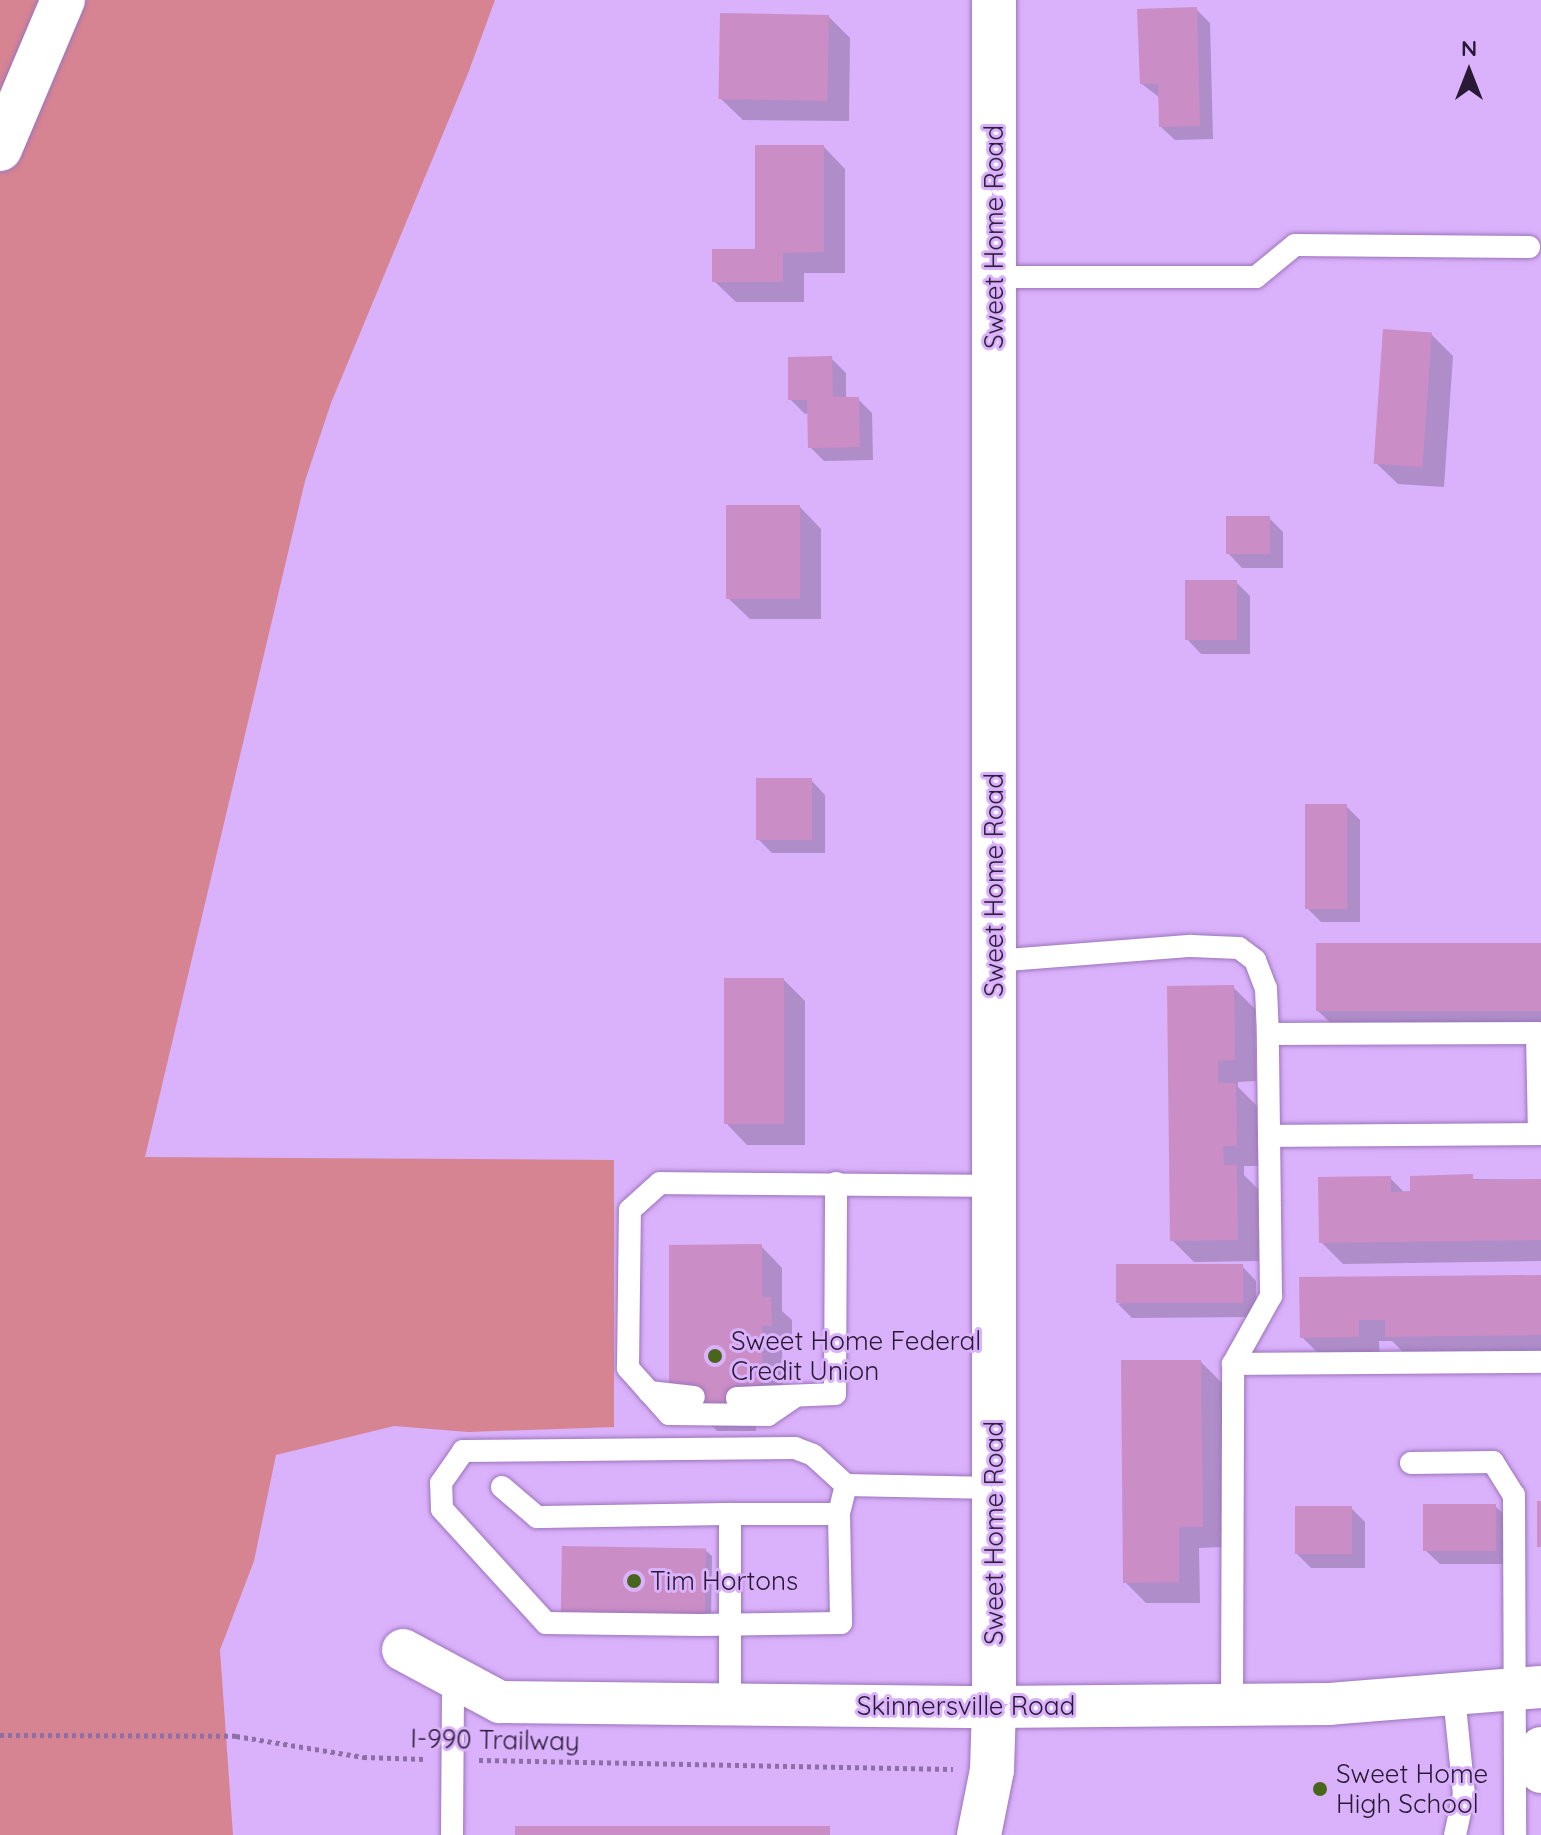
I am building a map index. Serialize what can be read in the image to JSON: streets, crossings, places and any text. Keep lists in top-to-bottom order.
{
  "streets": {
    "main road": ["Sweet Home Road"],
    "street": ["Skinnersville Road"],
    "path": ["I-990 Trailway"]
  },
  "crossings": [
    ["Sweet Home Road", "Skinnersville Road"],
    ["Sweet Home Road", "I-990 Trailway"]
  ],
  "places": ["Sweet Home Federal Credit Union", "Tim Hortons", "Sweet Home High School"],
  "north": "top"
}
